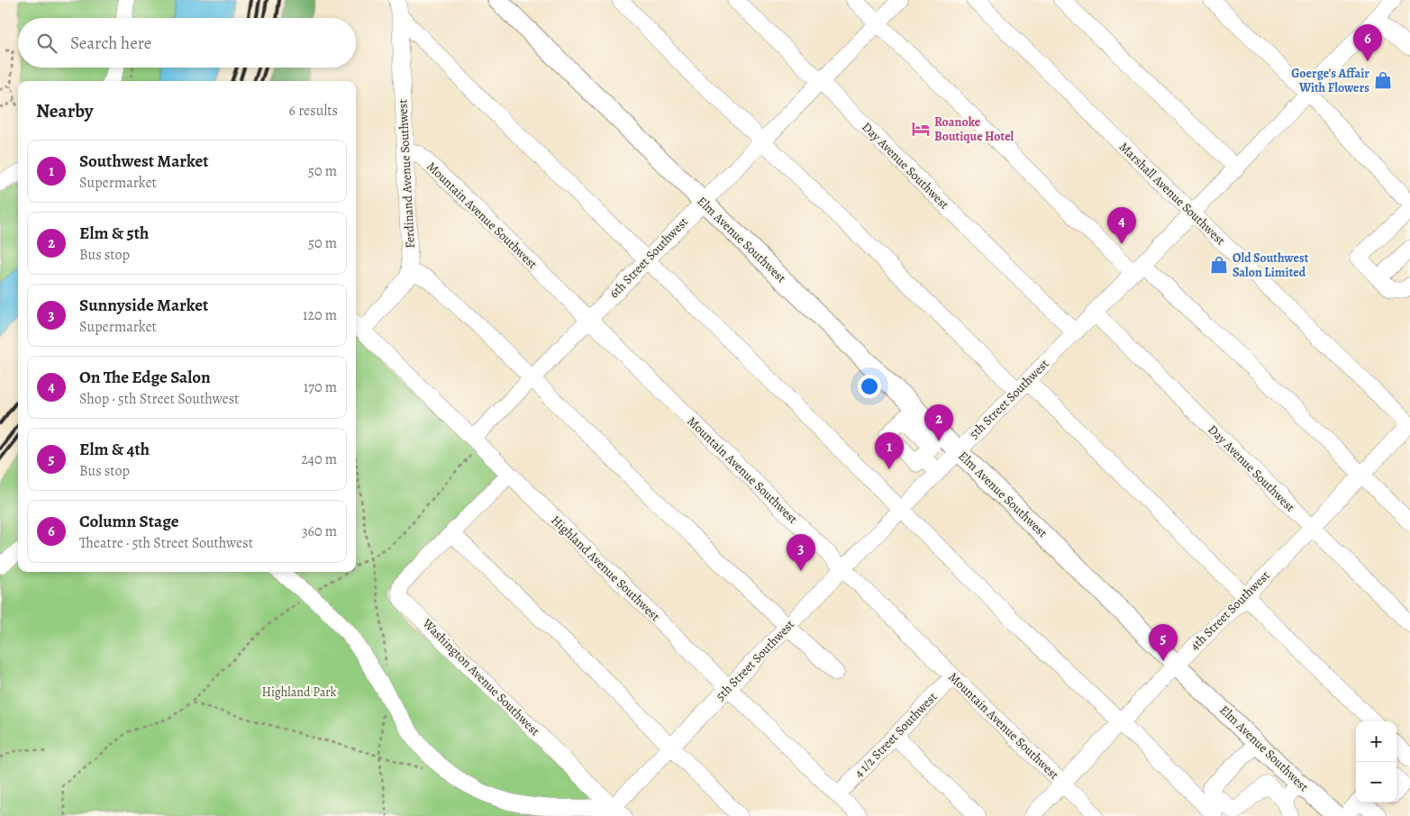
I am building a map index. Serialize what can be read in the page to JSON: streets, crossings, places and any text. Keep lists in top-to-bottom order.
{
  "streets": {
    "main road": ["Elm Avenue Southwest"],
    "street": [
      "Day Avenue Southwest",
      "Ferdinand Avenue Southwest",
      "Marshall Avenue Southwest",
      "Mountain Avenue Southwest",
      "6th Street Southwest",
      "5th Street Southwest",
      "Highland Avenue Southwest",
      "4th Street Southwest",
      "Washington Avenue Southwest",
      "4 1/2 Street Southwest"
    ]
  },
  "crossings": [
    ["Day Avenue Southwest", "6th Street Southwest"],
    ["Day Avenue Southwest", "5th Street Southwest"],
    ["Day Avenue Southwest", "4th Street Southwest"],
    ["Ferdinand Avenue Southwest", "Mountain Avenue Southwest"],
    ["Marshall Avenue Southwest", "5th Street Southwest"],
    ["Marshall Avenue Southwest", "4th Street Southwest"],
    ["Mountain Avenue Southwest", "6th Street Southwest"],
    ["Mountain Avenue Southwest", "5th Street Southwest"],
    ["Mountain Avenue Southwest", "4th Street Southwest"],
    ["Mountain Avenue Southwest", "4 1/2 Street Southwest"],
    ["Elm Avenue Southwest", "6th Street Southwest"],
    ["Elm Avenue Southwest", "5th Street Southwest"],
    ["Elm Avenue Southwest", "4th Street Southwest"],
    ["6th Street Southwest", "Highland Avenue Southwest"],
    ["5th Street Southwest", "Highland Avenue Southwest"],
    ["5th Street Southwest", "Washington Avenue Southwest"],
    ["Highland Avenue Southwest", "4 1/2 Street Southwest"]
  ],
  "parks": ["Highland Park"],
  "places": {
    "shop": ["Goerge's Affair With Flowers", "Old Southwest Salon Limited"],
    "hotel": ["Roanoke Boutique Hotel"]
  },
  "page": {
    "search": "Search here",
    "pins": [
      "6",
      "4",
      "2",
      "1",
      "3",
      "5"
    ],
    "heading": ["Nearby", "6 results"],
    "list": [
      {
        "mark": "1",
        "name": "Southwest Market",
        "note": "Supermarket",
        "value": "50 m"
      },
      {
        "mark": "2",
        "name": "Elm & 5th",
        "note": "Bus stop",
        "value": "50 m"
      },
      {
        "mark": "3",
        "name": "Sunnyside Market",
        "note": "Supermarket",
        "value": "120 m"
      },
      {
        "mark": "4",
        "name": "On The Edge Salon",
        "note": "Shop · 5th Street Southwest",
        "value": "170 m"
      },
      {
        "mark": "5",
        "name": "Elm & 4th",
        "note": "Bus stop",
        "value": "240 m"
      },
      {
        "mark": "6",
        "name": "Column Stage",
        "note": "Theatre · 5th Street Southwest",
        "value": "360 m"
      }
    ],
    "map_buttons": ["+", "−"]
  }
}
